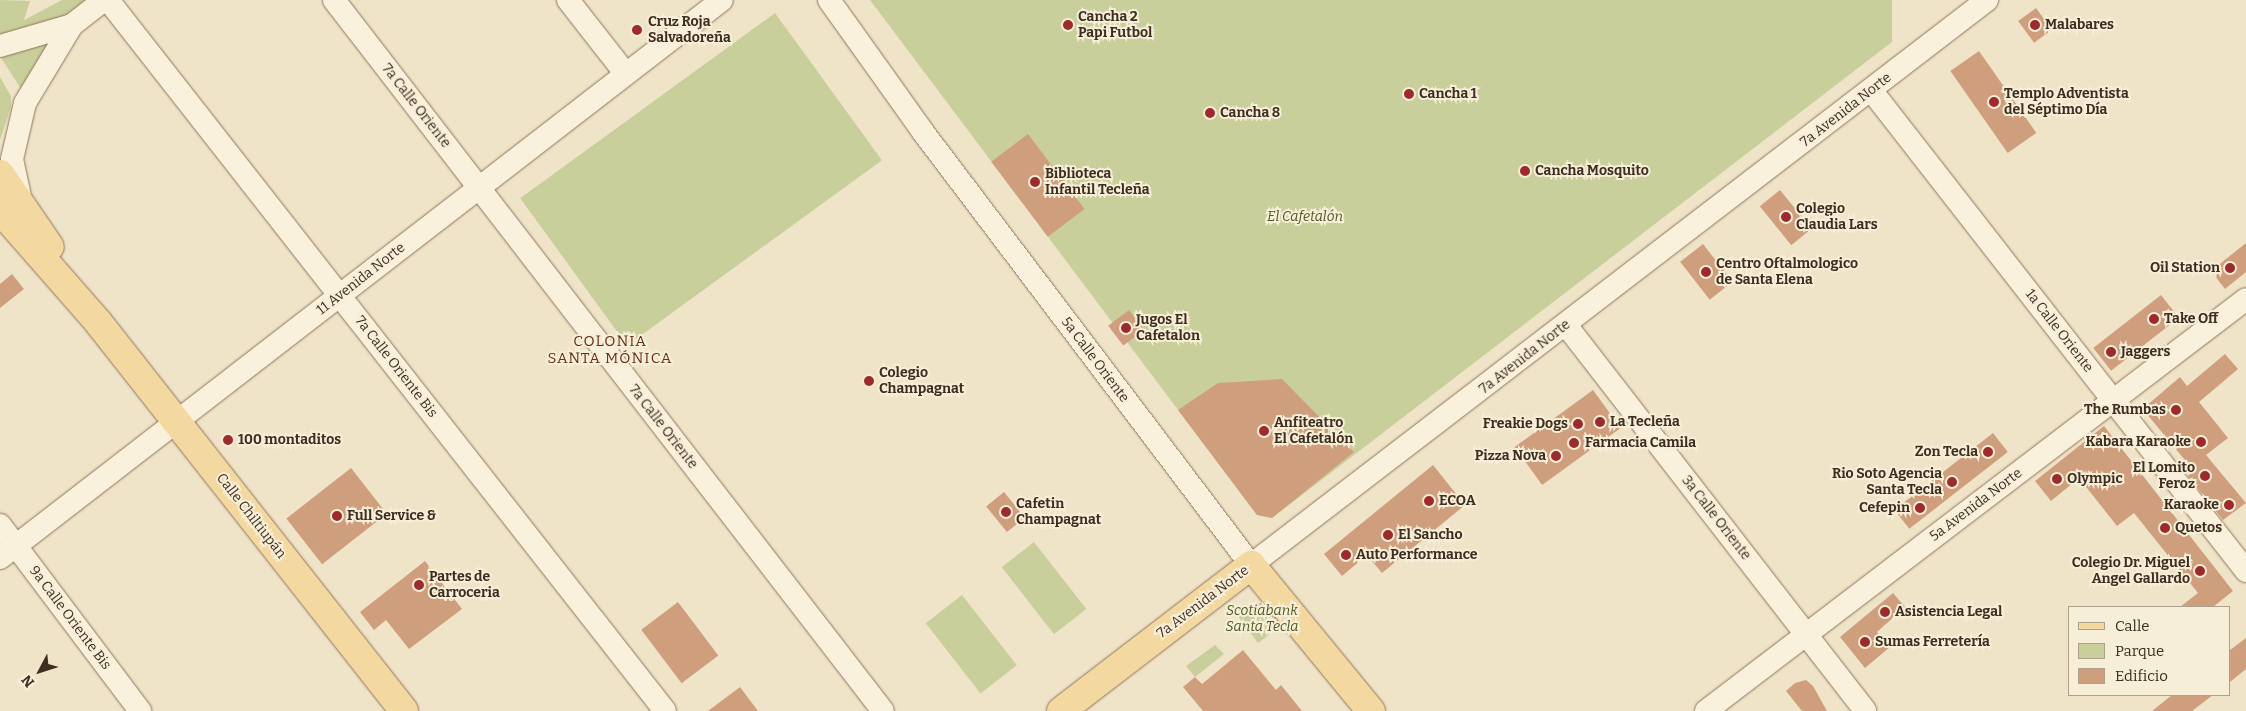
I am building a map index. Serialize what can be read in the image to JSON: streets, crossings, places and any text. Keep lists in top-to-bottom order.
{
  "streets": {
    "main road": ["7a Avenida Norte", "5a Calle Oriente", "Calle Chiltiupán"],
    "street": [
      "7a Calle Oriente",
      "11 Avenida Norte",
      "1a Calle Oriente",
      "7a Calle Oriente Bis",
      "5a Avenida Norte",
      "3a Calle Oriente",
      "9a Calle Oriente Bis"
    ]
  },
  "crossings": [
    ["7a Calle Oriente", "11 Avenida Norte"],
    ["7a Avenida Norte", "1a Calle Oriente"],
    ["7a Avenida Norte", "5a Calle Oriente"],
    ["7a Avenida Norte", "3a Calle Oriente"],
    ["11 Avenida Norte", "7a Calle Oriente Bis"],
    ["11 Avenida Norte", "Calle Chiltiupán"],
    ["11 Avenida Norte", "9a Calle Oriente Bis"],
    ["1a Calle Oriente", "5a Avenida Norte"],
    ["5a Avenida Norte", "3a Calle Oriente"]
  ],
  "districts": ["COLONIA SANTA MÓNICA"],
  "parks": ["El Cafetalón", "Scotiabank Santa Tecla"],
  "places": [
    "Cancha 2 Papi Futbol",
    "Malabares",
    "Cruz Roja Salvadoreña",
    "Cancha 1",
    "Templo Adventista del Séptimo Día",
    "Cancha 8",
    "Cancha Mosquito",
    "Biblioteca Infantil Tecleña",
    "Colegio Claudia Lars",
    "Oil Station",
    "Centro Oftalmologico de Santa Elena",
    "Take Off",
    "Jugos El Cafetalon",
    "Jaggers",
    "Colegio Champagnat",
    "The Rumbas",
    "La Tecleña",
    "Freakie Dogs",
    "Anfiteatro El Cafetalón",
    "100 montaditos",
    "Kabara Karaoke",
    "Farmacia Camila",
    "Zon Tecla",
    "Pizza Nova",
    "El Lomito Feroz",
    "Olympic",
    "Rio Soto Agencia Santa Tecla",
    "ECOA",
    "Karaoke",
    "Cefepin",
    "Cafetin Champagnat",
    "Full Service &",
    "Quetos",
    "El Sancho",
    "Auto Performance",
    "Colegio Dr. Miguel Angel Gallardo",
    "Partes de Carroceria",
    "Asistencia Legal",
    "Sumas Ferretería"
  ],
  "legend": ["Calle", "Parque", "Edificio"],
  "north": "bottom left"
}
